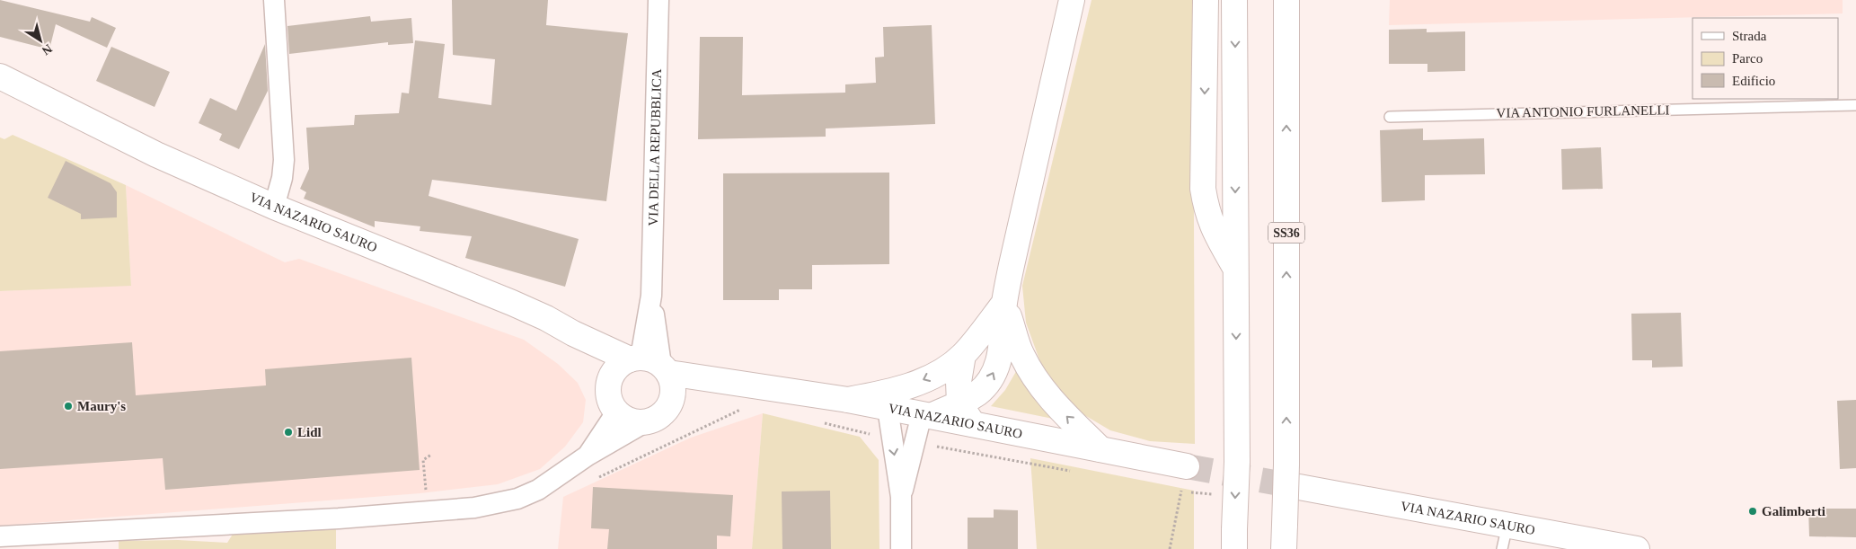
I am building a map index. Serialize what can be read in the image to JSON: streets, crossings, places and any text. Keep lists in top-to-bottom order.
{
  "streets": {
    "main road": ["VIA NAZARIO SAURO", "SS36"],
    "street": ["VIA DELLA REPUBBLICA"],
    "lane": ["VIA ANTONIO FURLANELLI"]
  },
  "crossings": [
    ["VIA DELLA REPUBBLICA", "VIA NAZARIO SAURO"]
  ],
  "places": ["Maury's", "Lidl", "Galimberti"],
  "legend": ["Strada", "Parco", "Edificio"],
  "north": "bottom right"
}
